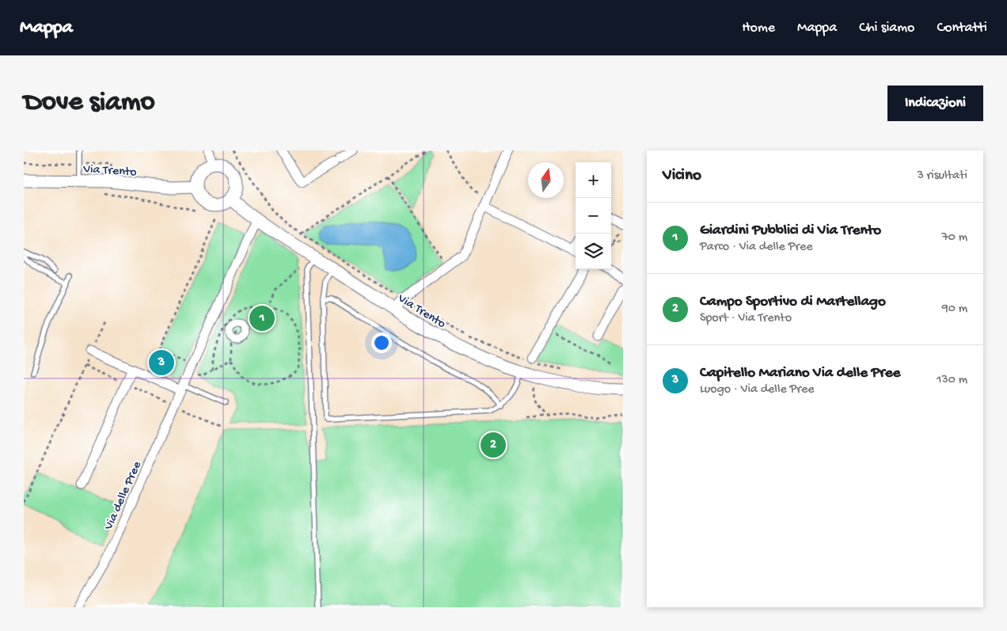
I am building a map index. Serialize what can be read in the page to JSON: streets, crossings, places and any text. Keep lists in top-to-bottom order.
{
  "streets": {
    "street": ["Via Trento", "Via delle Pree"]
  },
  "crossings": [
    ["Via Trento", "Via delle Pree"]
  ],
  "north": "top",
  "page": {
    "header": "Mappa",
    "nav": [
      "Home",
      "Mappa",
      "Chi siamo",
      "Contatti"
    ],
    "buttons": "Indicazioni",
    "title": "Dove siamo",
    "heading": ["Vicino", "3 risultati"],
    "map_buttons": ["+", "−"],
    "list": [
      {
        "mark": "1",
        "name": "Giardini Pubblici di Via Trento",
        "note": "Parco · Via delle Pree",
        "value": "70 m"
      },
      {
        "mark": "2",
        "name": "Campo Sportivo di Martellago",
        "note": "Sport · Via Trento",
        "value": "90 m"
      },
      {
        "mark": "3",
        "name": "Capitello Mariano Via delle Pree",
        "note": "Luogo · Via delle Pree",
        "value": "130 m"
      }
    ],
    "pins": ["1", "3", "2"]
  }
}
